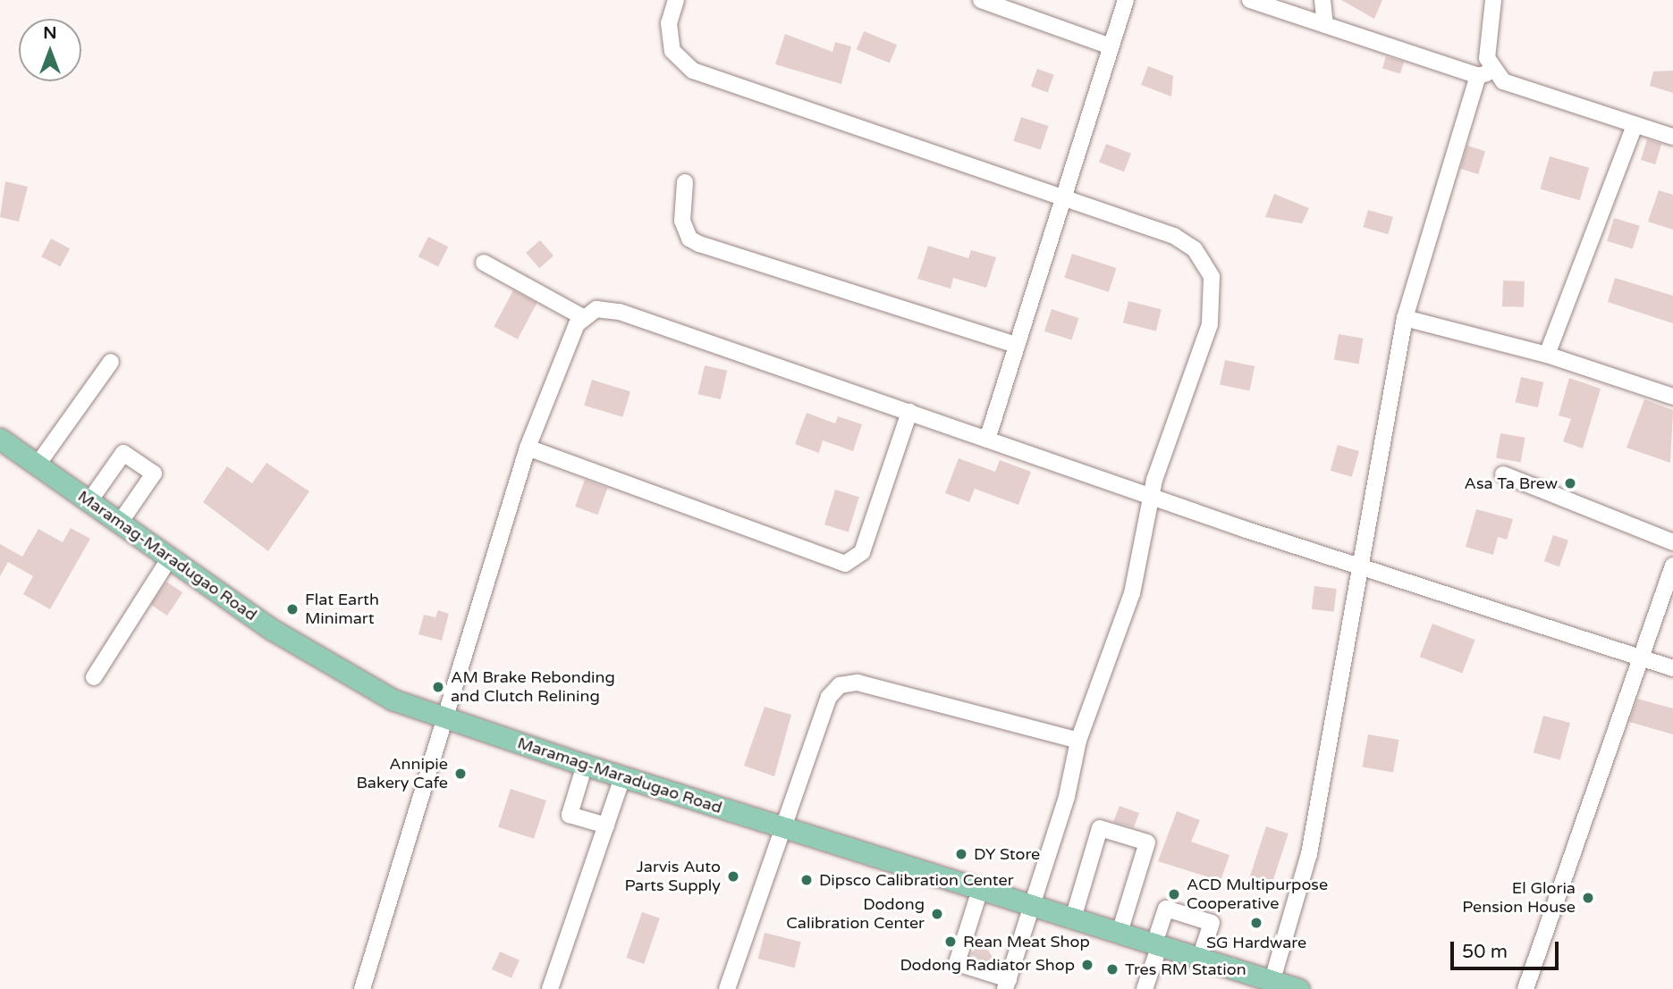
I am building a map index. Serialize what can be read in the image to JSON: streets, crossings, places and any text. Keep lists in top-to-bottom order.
{
  "streets": {
    "main road": ["Maramag-Maradugao Road"]
  },
  "places": [
    "Asa Ta Brew",
    "Flat Earth Minimart",
    "AM Brake Rebonding and Clutch Relining",
    "Annipie Bakery Cafe",
    "DY Store",
    "Jarvis Auto Parts Supply",
    "Dipsco Calibration Center",
    "ACD Multipurpose Cooperative",
    "El Gloria Pension House",
    "Dodong Calibration Center",
    "SG Hardware",
    "Rean Meat Shop",
    "Dodong Radiator Shop",
    "Tres RM Station"
  ],
  "scale_bar": "50 m",
  "north": "top"
}
